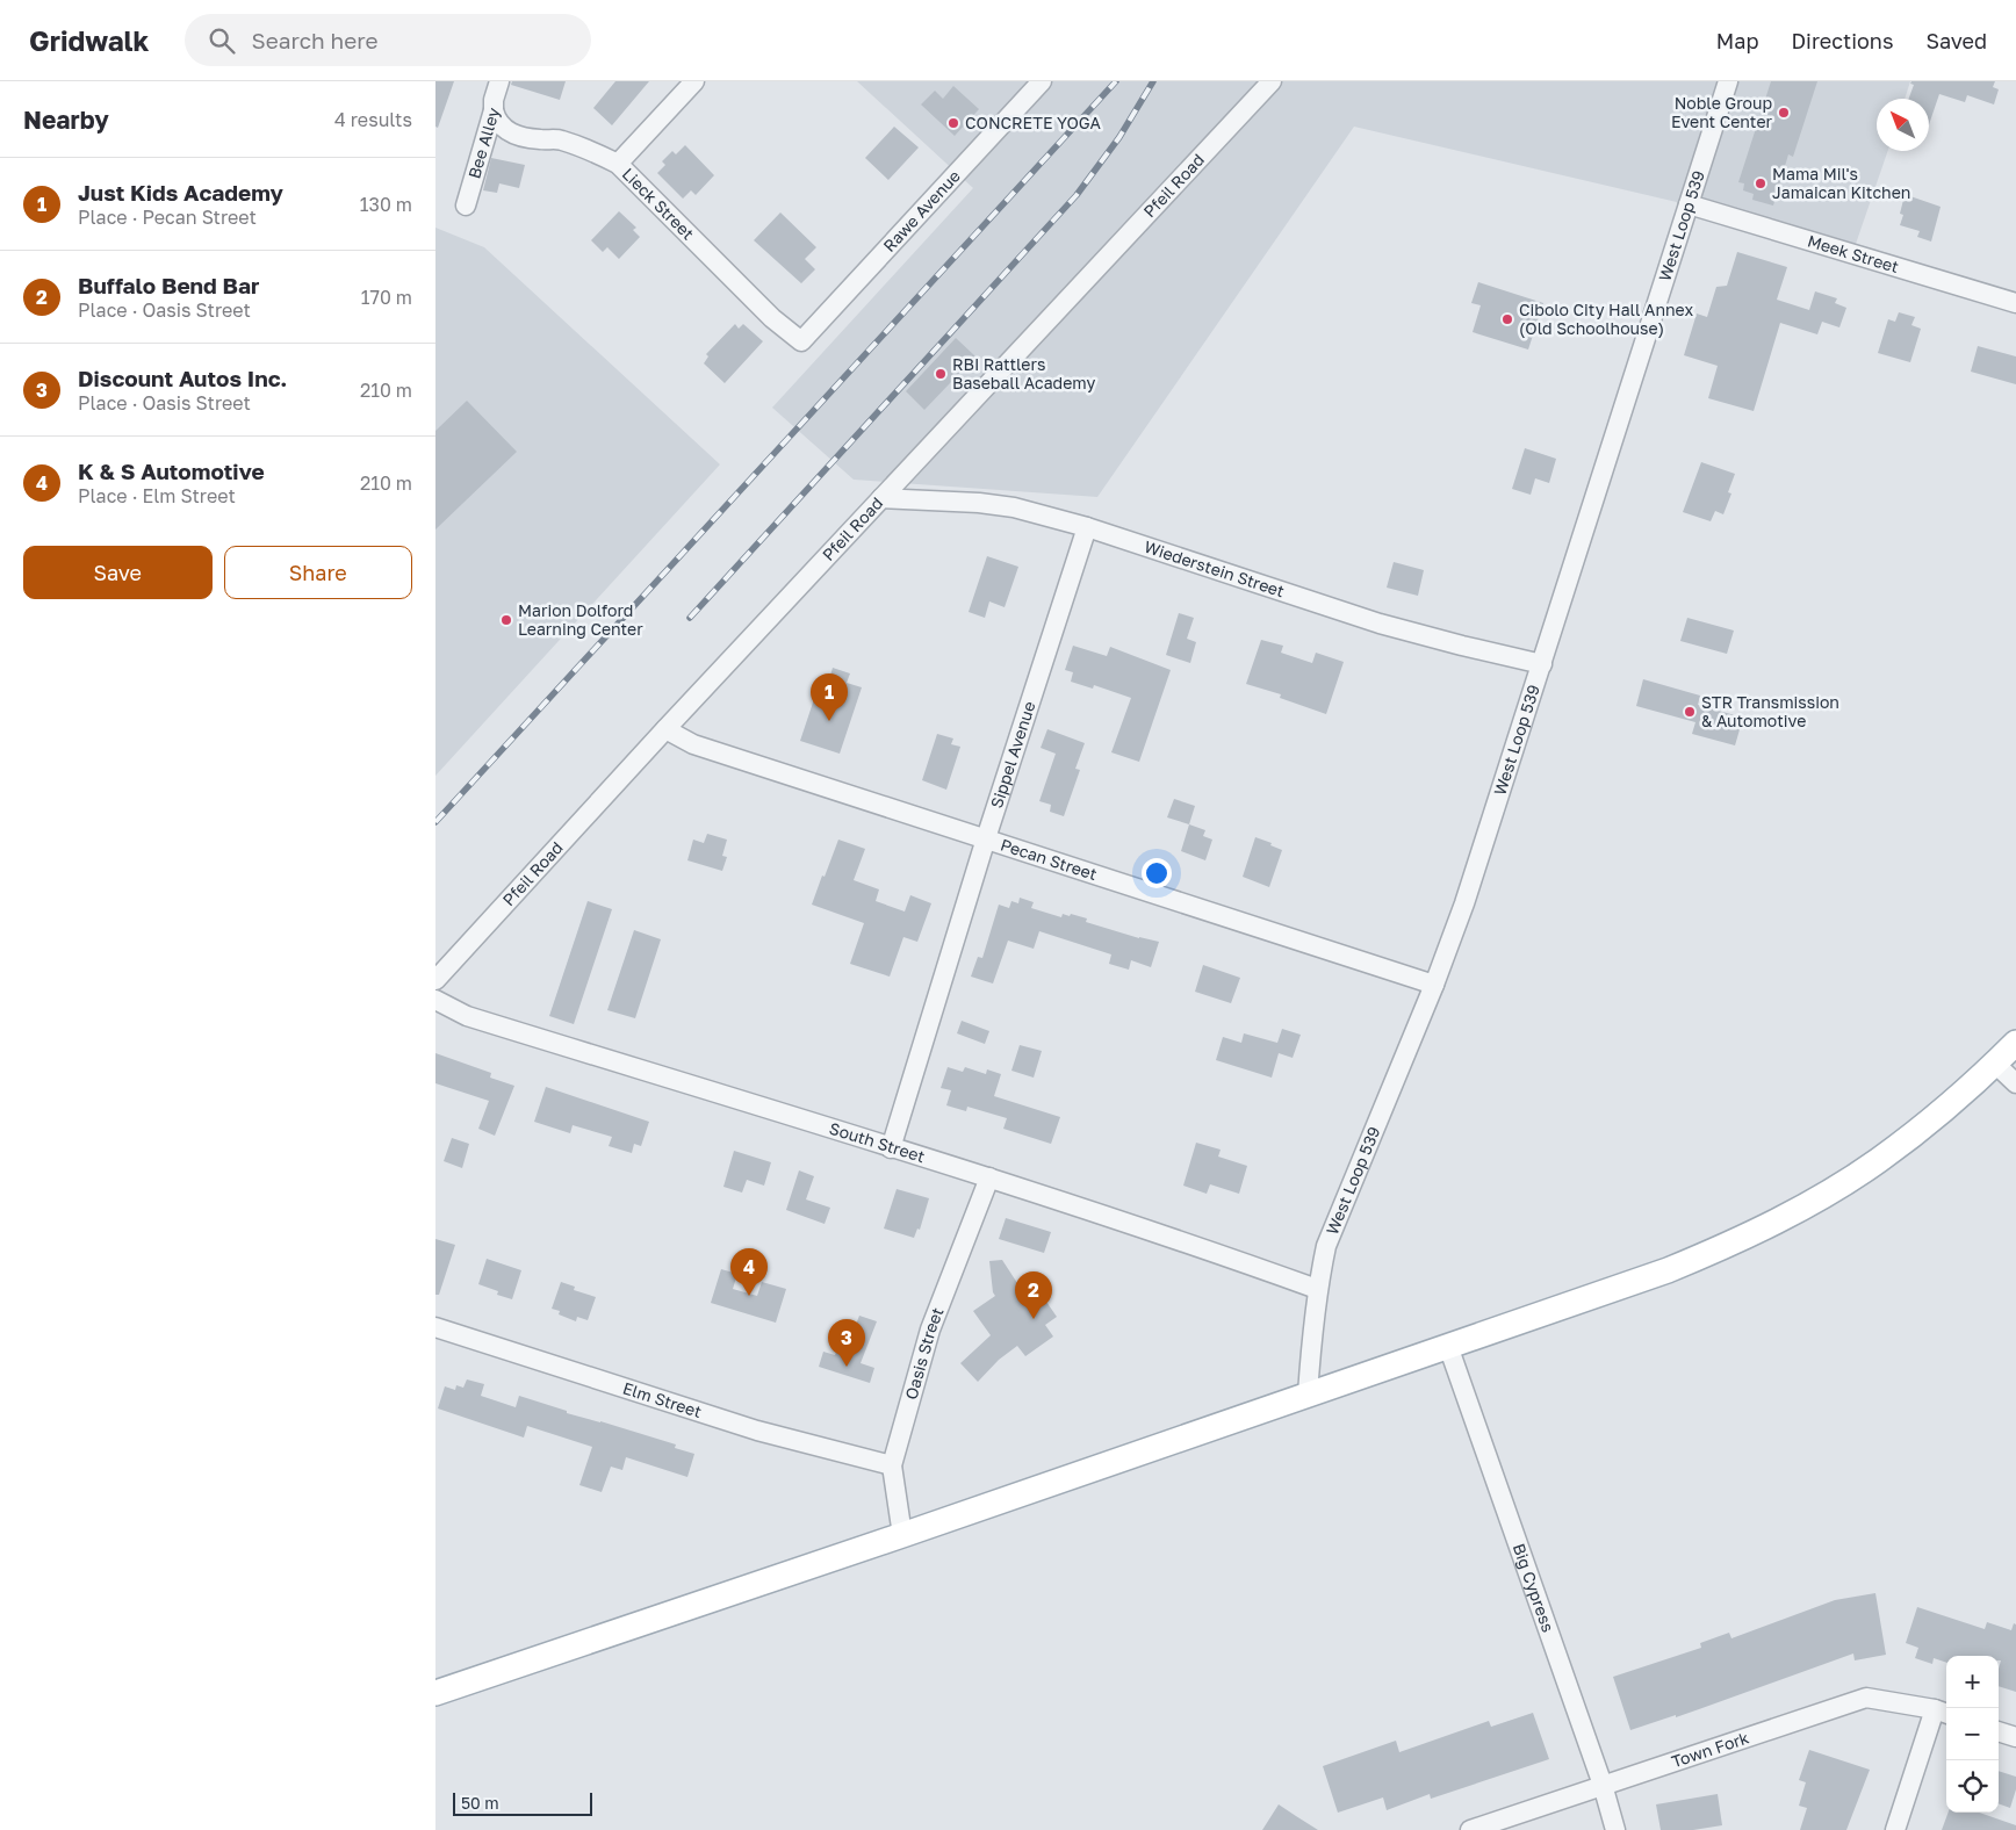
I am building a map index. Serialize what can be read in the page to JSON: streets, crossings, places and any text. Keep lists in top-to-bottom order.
{
  "streets": {
    "street": [
      "Bee Alley",
      "Pfeil Road",
      "Lieck Street",
      "Rawe Avenue",
      "West Loop 539",
      "Meek Street",
      "Wiederstein Street",
      "Sippel Avenue",
      "Pecan Street",
      "South Street",
      "Oasis Street",
      "Elm Street",
      "Big Cypress",
      "Town Fork"
    ]
  },
  "crossings": [
    ["Bee Alley", "Lieck Street"],
    ["Pfeil Road", "Wiederstein Street"],
    ["Pfeil Road", "Pecan Street"],
    ["Lieck Street", "Rawe Avenue"],
    ["West Loop 539", "Meek Street"],
    ["West Loop 539", "Wiederstein Street"],
    ["West Loop 539", "Pecan Street"],
    ["West Loop 539", "South Street"],
    ["Wiederstein Street", "Sippel Avenue"],
    ["Sippel Avenue", "Pecan Street"],
    ["Sippel Avenue", "South Street"],
    ["South Street", "Oasis Street"],
    ["Oasis Street", "Elm Street"],
    ["Big Cypress", "Town Fork"]
  ],
  "places": [
    "Noble Group Event Center",
    "CONCRETE YOGA",
    "Mama Mil's Jamaican Kitchen",
    "Cibolo City Hall Annex (Old Schoolhouse)",
    "RBI Rattlers Baseball Academy",
    "Marion Dolford Learning Center",
    "STR Transmission & Automotive"
  ],
  "scale_bar": "50 m",
  "north": "top left",
  "page": {
    "header": "Gridwalk",
    "search": "Search here",
    "nav": ["Map", "Directions", "Saved"],
    "heading": ["Nearby", "4 results"],
    "list": [
      {
        "mark": "1",
        "name": "Just Kids Academy",
        "note": "Place · Pecan Street",
        "value": "130 m"
      },
      {
        "mark": "2",
        "name": "Buffalo Bend Bar",
        "note": "Place · Oasis Street",
        "value": "170 m"
      },
      {
        "mark": "3",
        "name": "Discount Autos Inc.",
        "note": "Place · Oasis Street",
        "value": "210 m"
      },
      {
        "mark": "4",
        "name": "K & S Automotive",
        "note": "Place · Elm Street",
        "value": "210 m"
      }
    ],
    "buttons": ["Save", "Share"],
    "pins": [
      "1",
      "4",
      "2",
      "3"
    ],
    "map_buttons": ["+", "−"],
    "scale": "50 m"
  }
}
